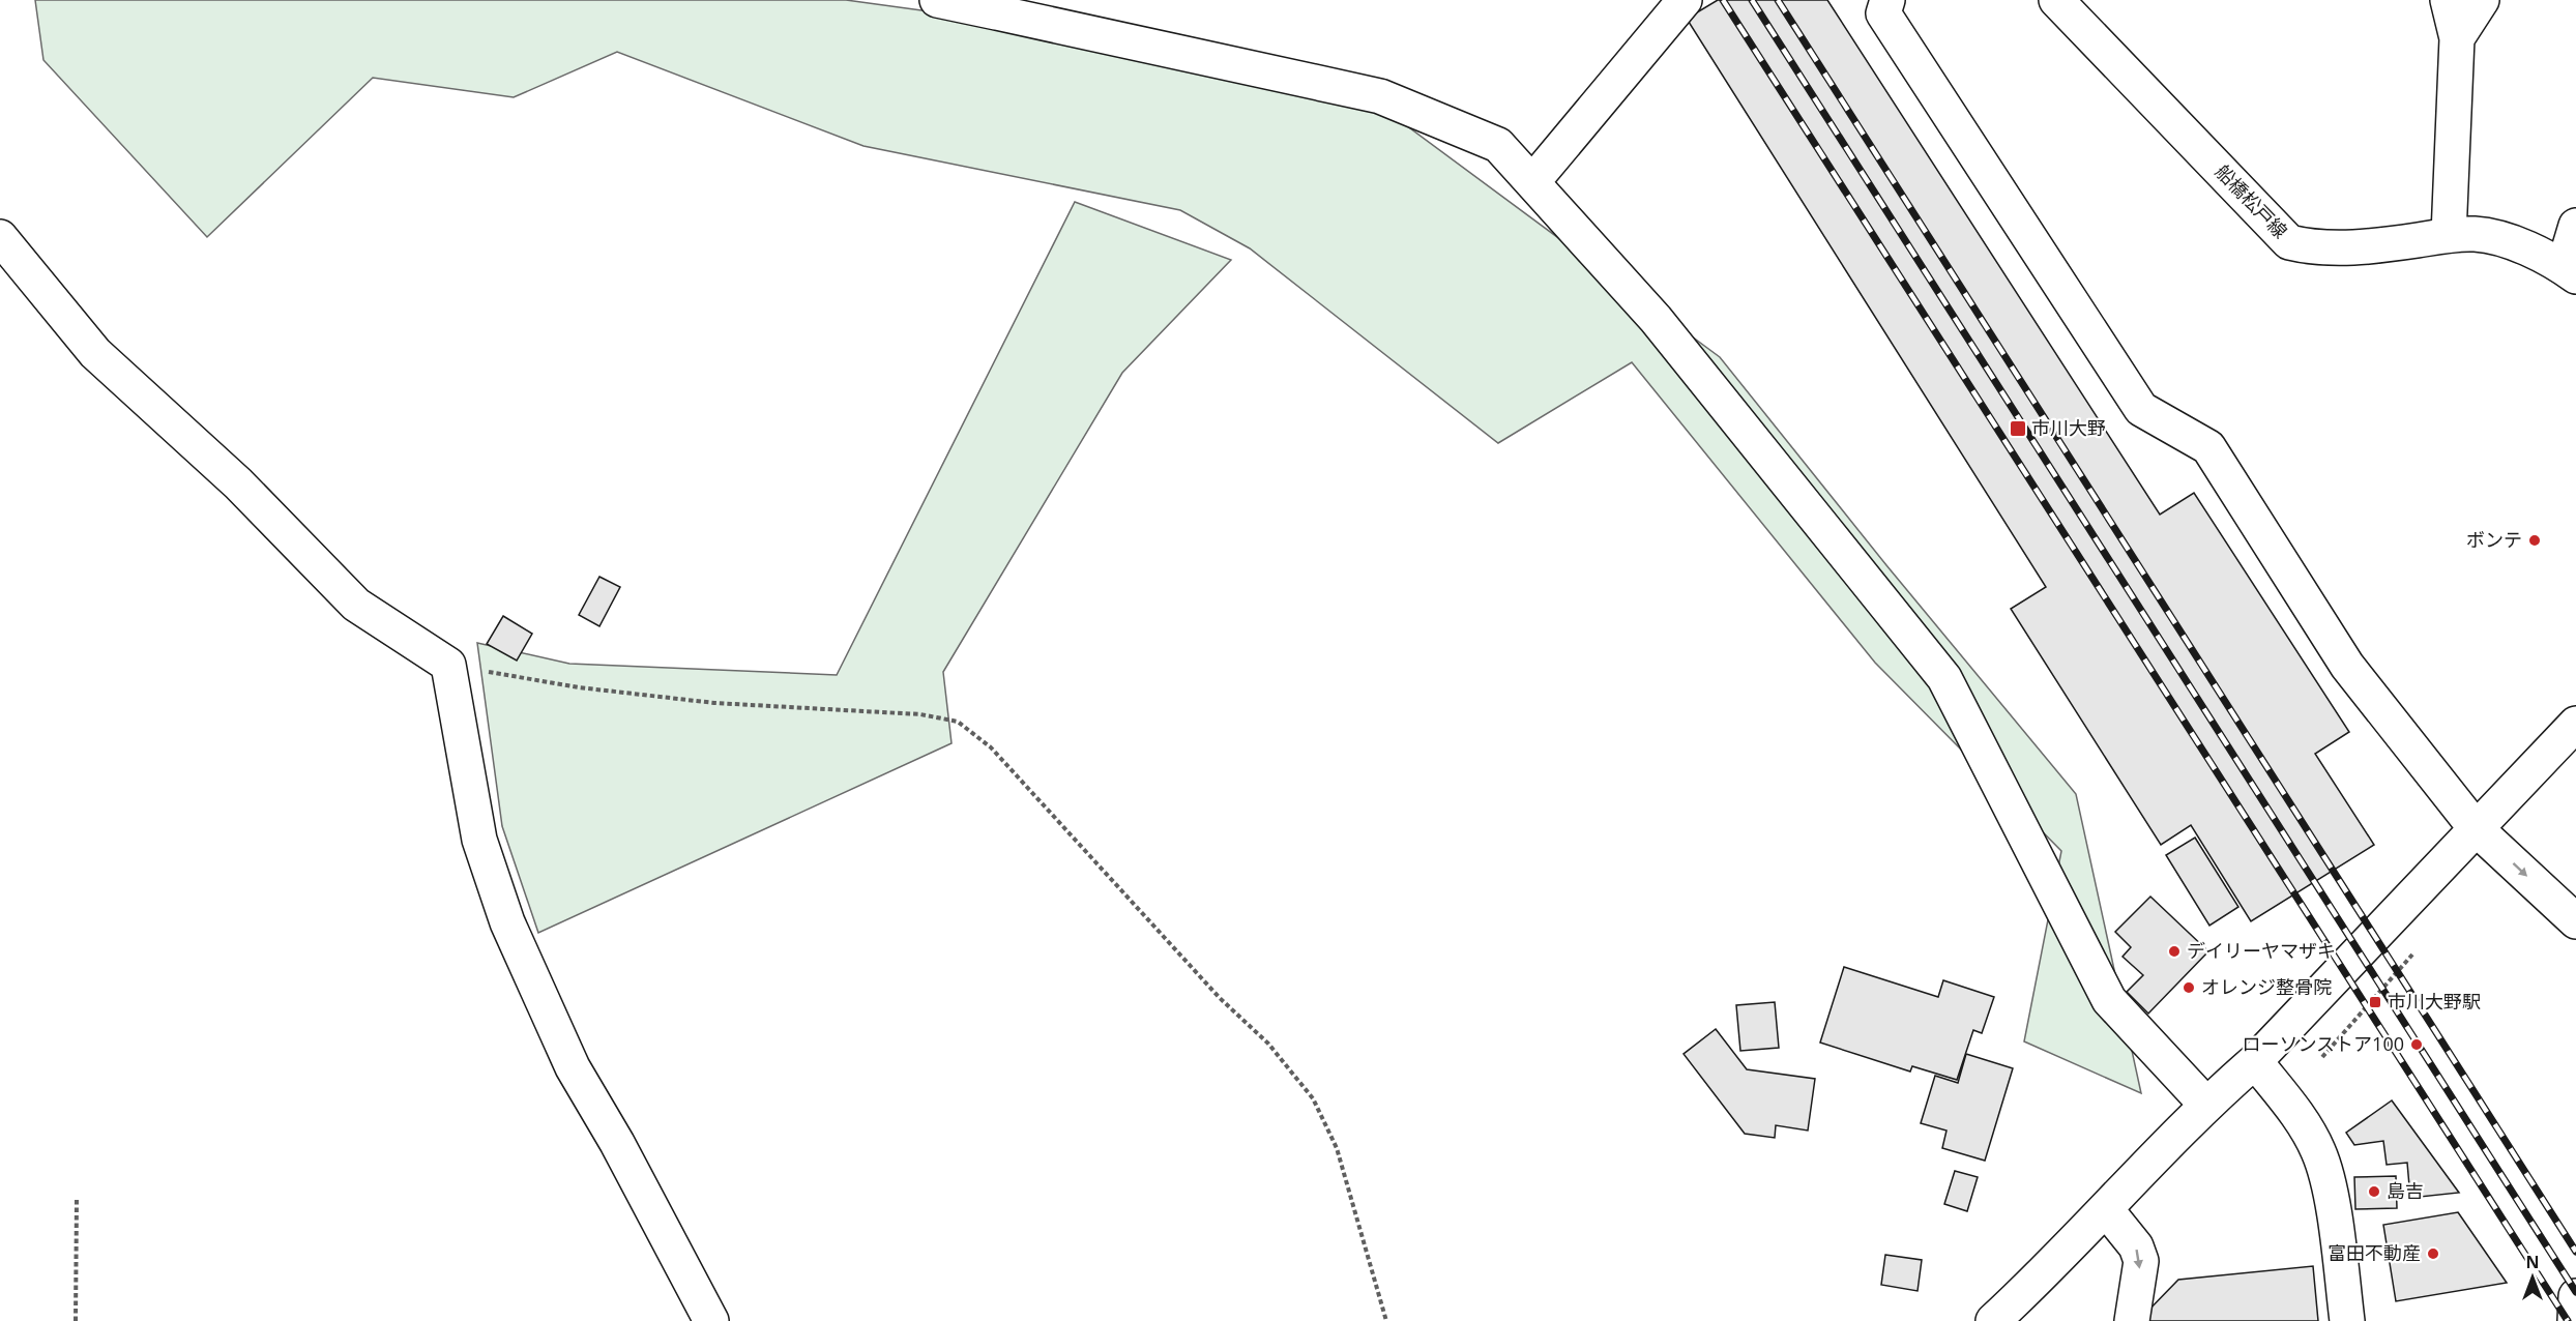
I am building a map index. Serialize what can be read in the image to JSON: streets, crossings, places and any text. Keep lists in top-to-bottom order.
{
  "streets": {
    "street": ["船橋松戸線"]
  },
  "places": {
    "transit": ["市川大野", "市川大野駅"],
    "other": [
      "ボンテ",
      "デイリーヤマザキ",
      "オレンジ整骨院",
      "ローソンストア100",
      "島吉",
      "富田不動産"
    ]
  },
  "north": "top"
}
